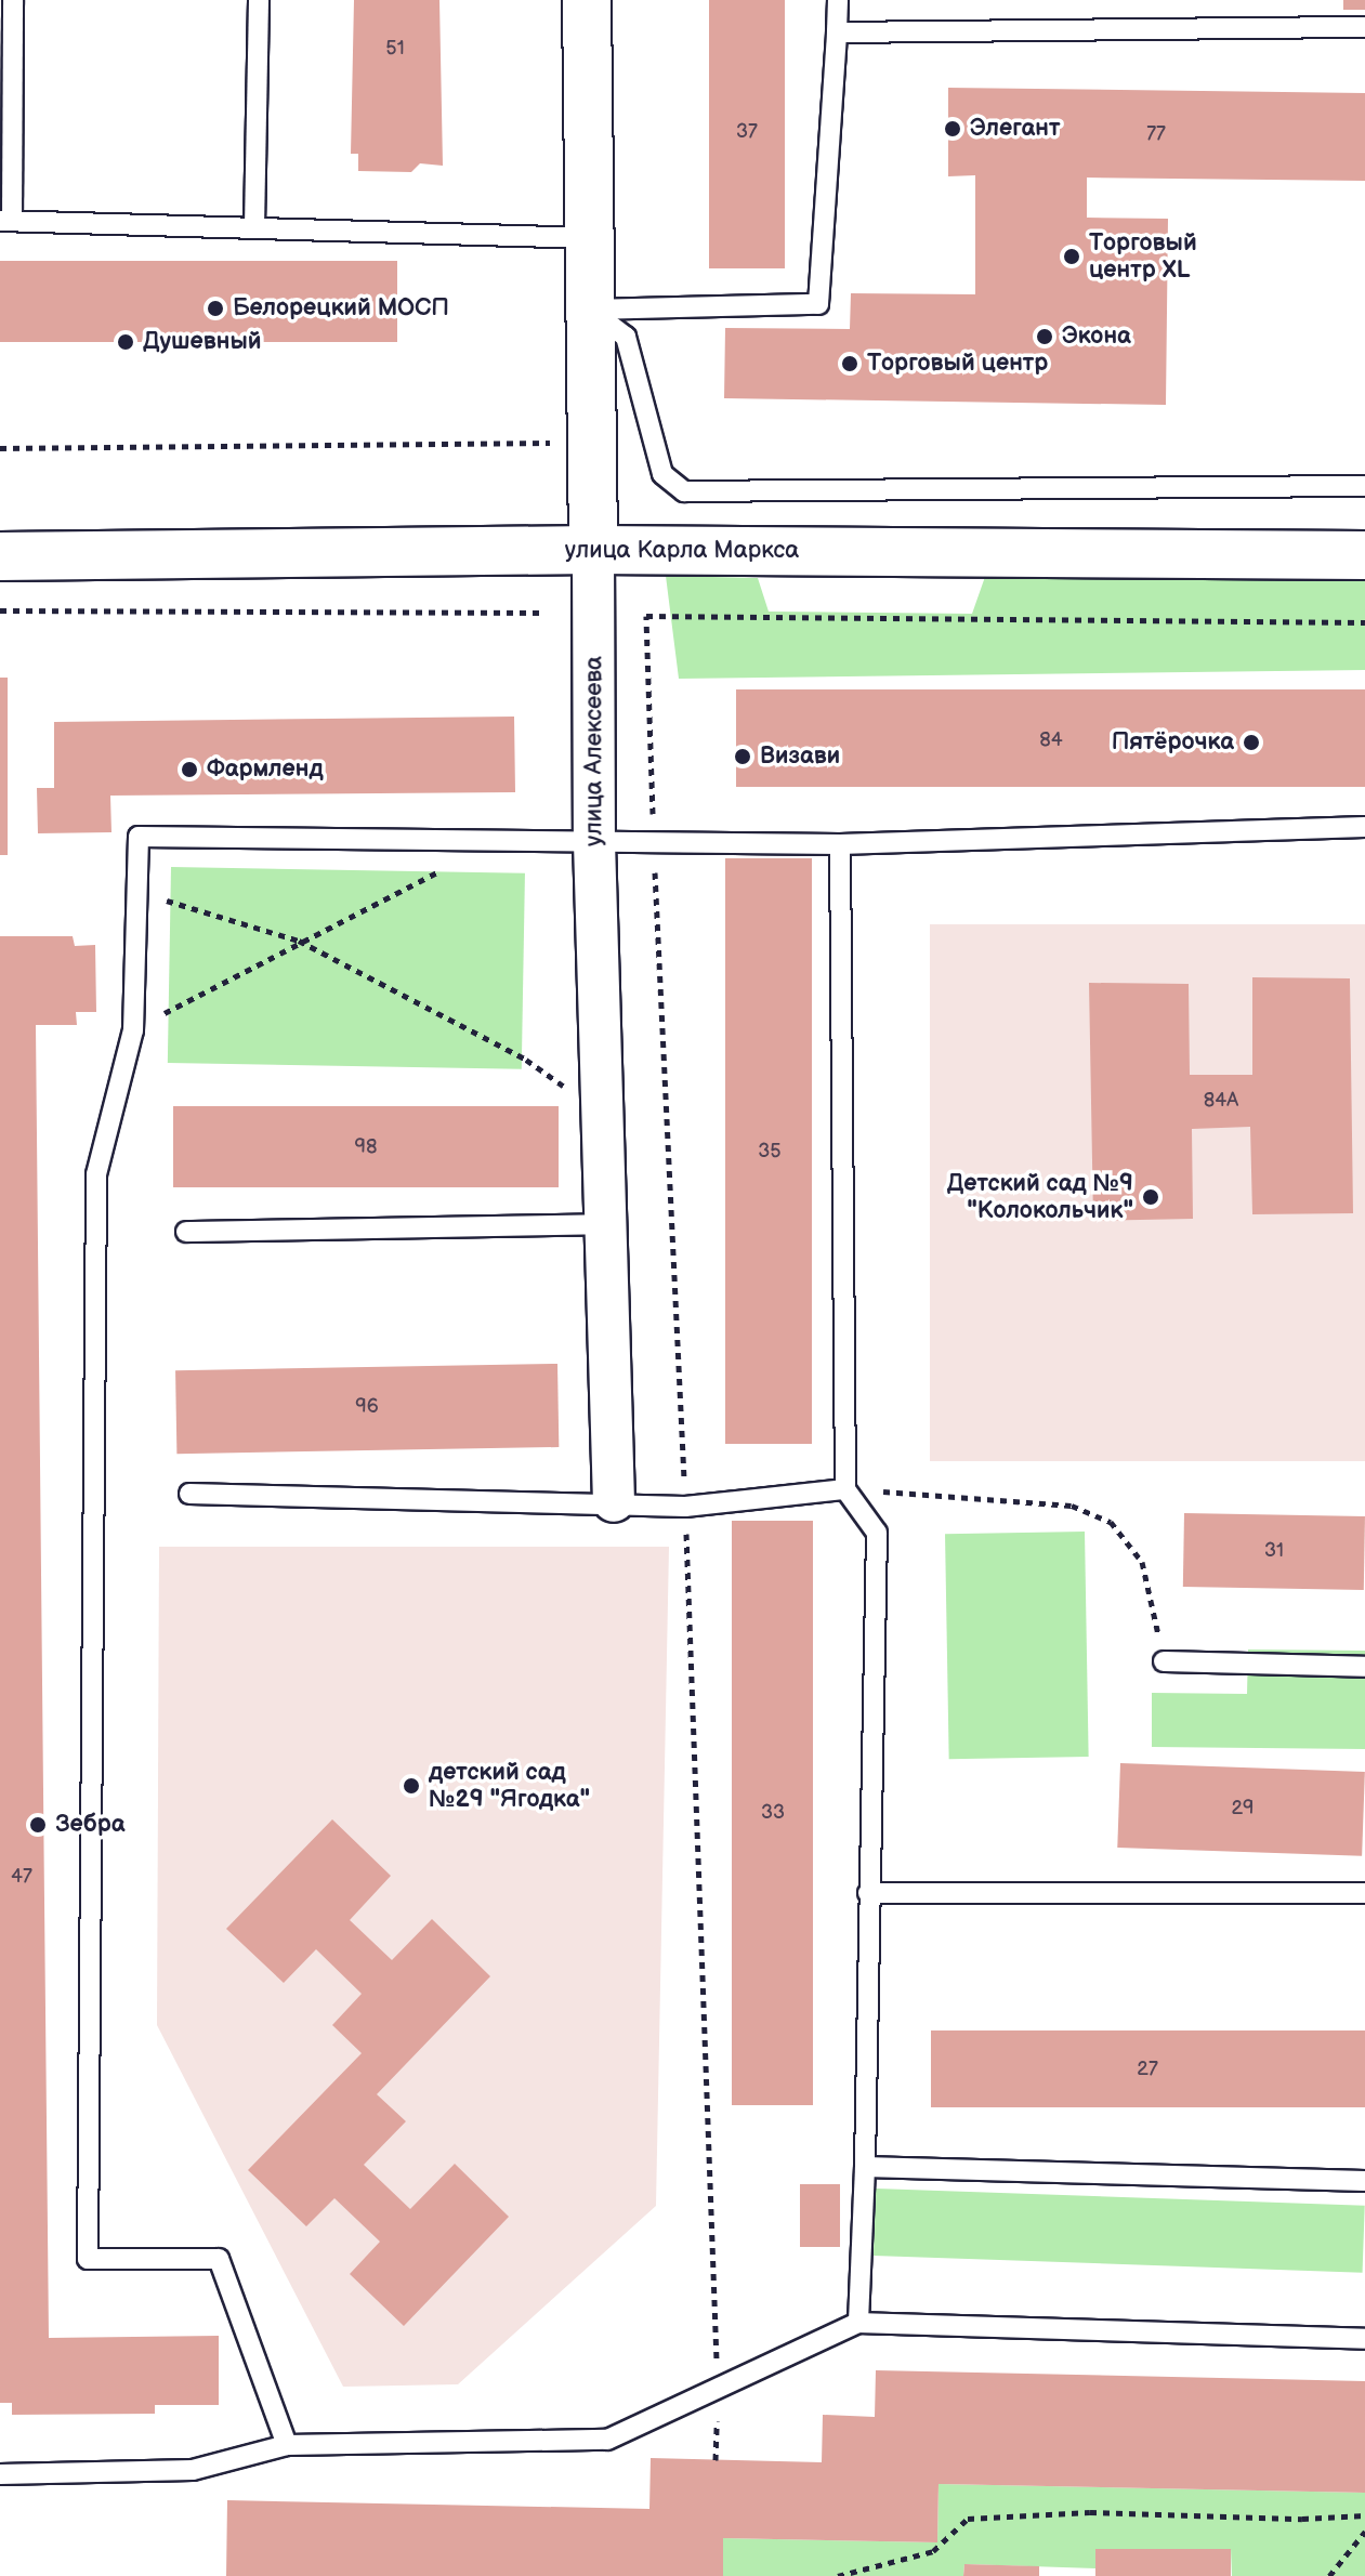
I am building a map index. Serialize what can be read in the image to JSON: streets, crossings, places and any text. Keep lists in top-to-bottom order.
{
  "streets": {
    "main road": ["улица Карла Маркса", "улица Алексеева"]
  },
  "crossings": [
    ["улица Карла Маркса", "улица Алексеева"]
  ],
  "places": [
    "Элегант",
    "Торговый центр XL",
    "Белорецкий МОСП",
    "Экона",
    "Душевный",
    "Торговый центр",
    "Пятёрочка",
    "Визави",
    "Фармленд",
    "Детский сад №9 \"Колокольчик\"",
    "детский сад №29 \"Ягодка\"",
    "Зебра"
  ],
  "house_numbers": [
    "51",
    "37",
    "77",
    "84",
    "84А",
    "98",
    "35",
    "96",
    "31",
    "29",
    "33",
    "47",
    "27"
  ]
}
